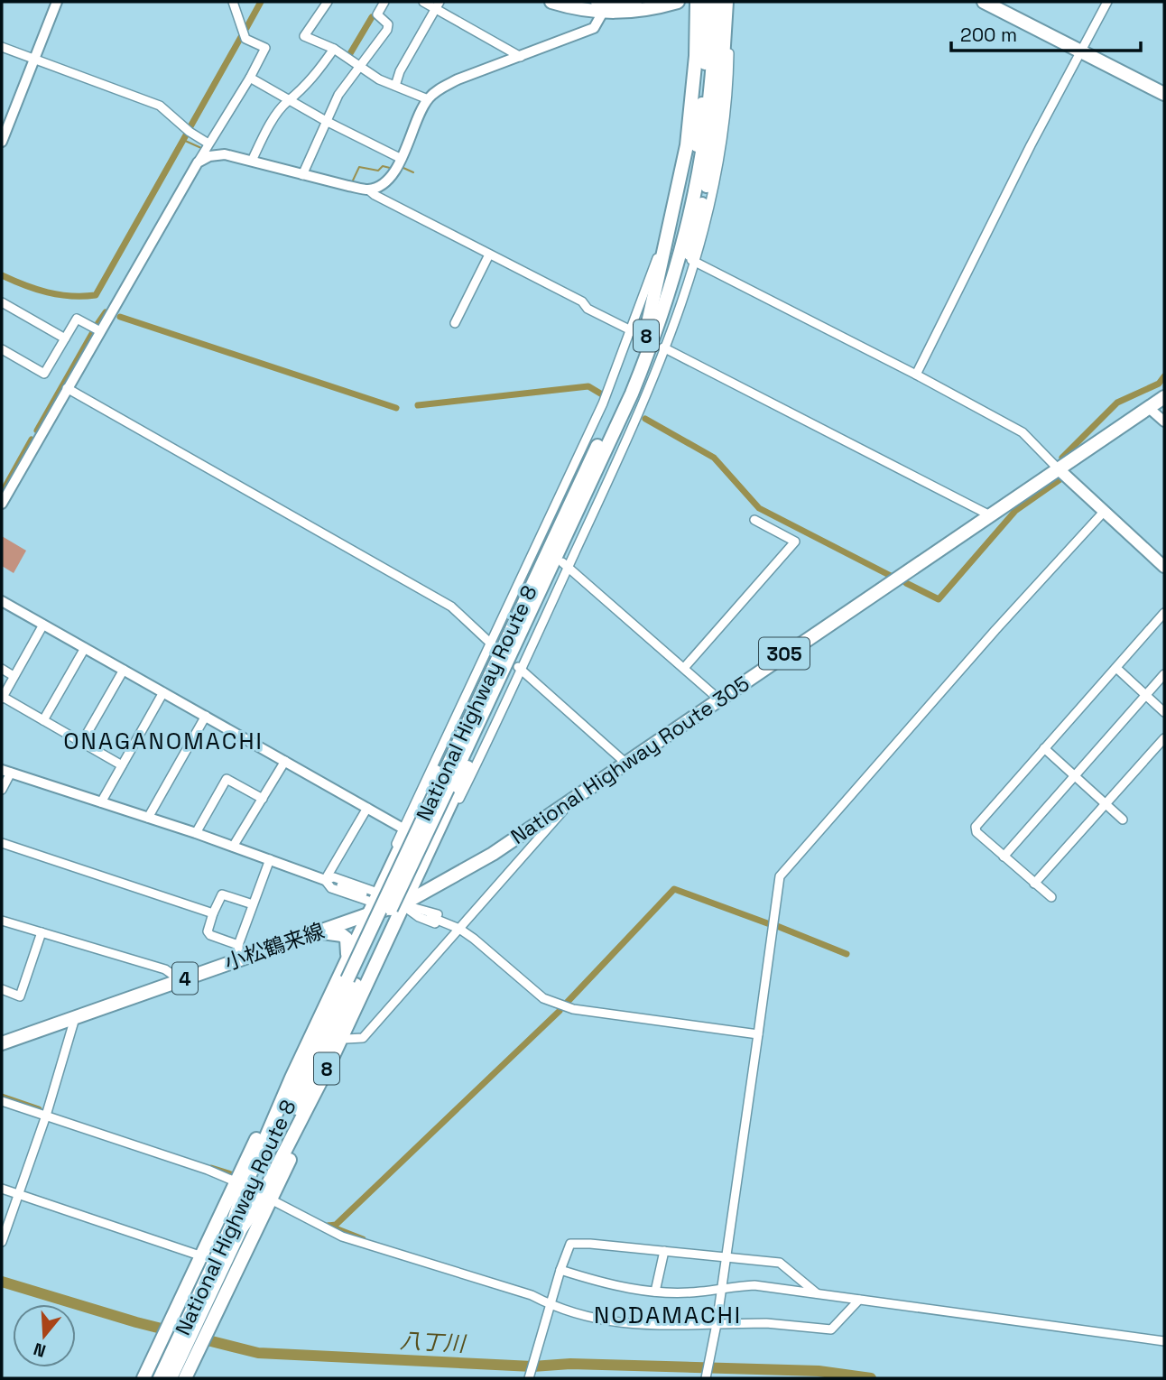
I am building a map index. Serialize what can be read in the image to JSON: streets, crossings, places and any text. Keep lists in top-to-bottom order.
{
  "streets": {
    "main road": [
      "8",
      "305",
      "National Highway Route 8",
      "National Highway Route 305",
      "小松鶴来線",
      "4"
    ]
  },
  "crossings": [
    ["8", "National Highway Route 8"],
    ["8", "National Highway Route 305"],
    ["8", "小松鶴来線"],
    ["National Highway Route 305", "小松鶴来線"]
  ],
  "districts": ["ONAGANOMACHI", "NODAMACHI"],
  "water": ["八丁川"],
  "scale_bar": "200 m",
  "north": "bottom"
}
